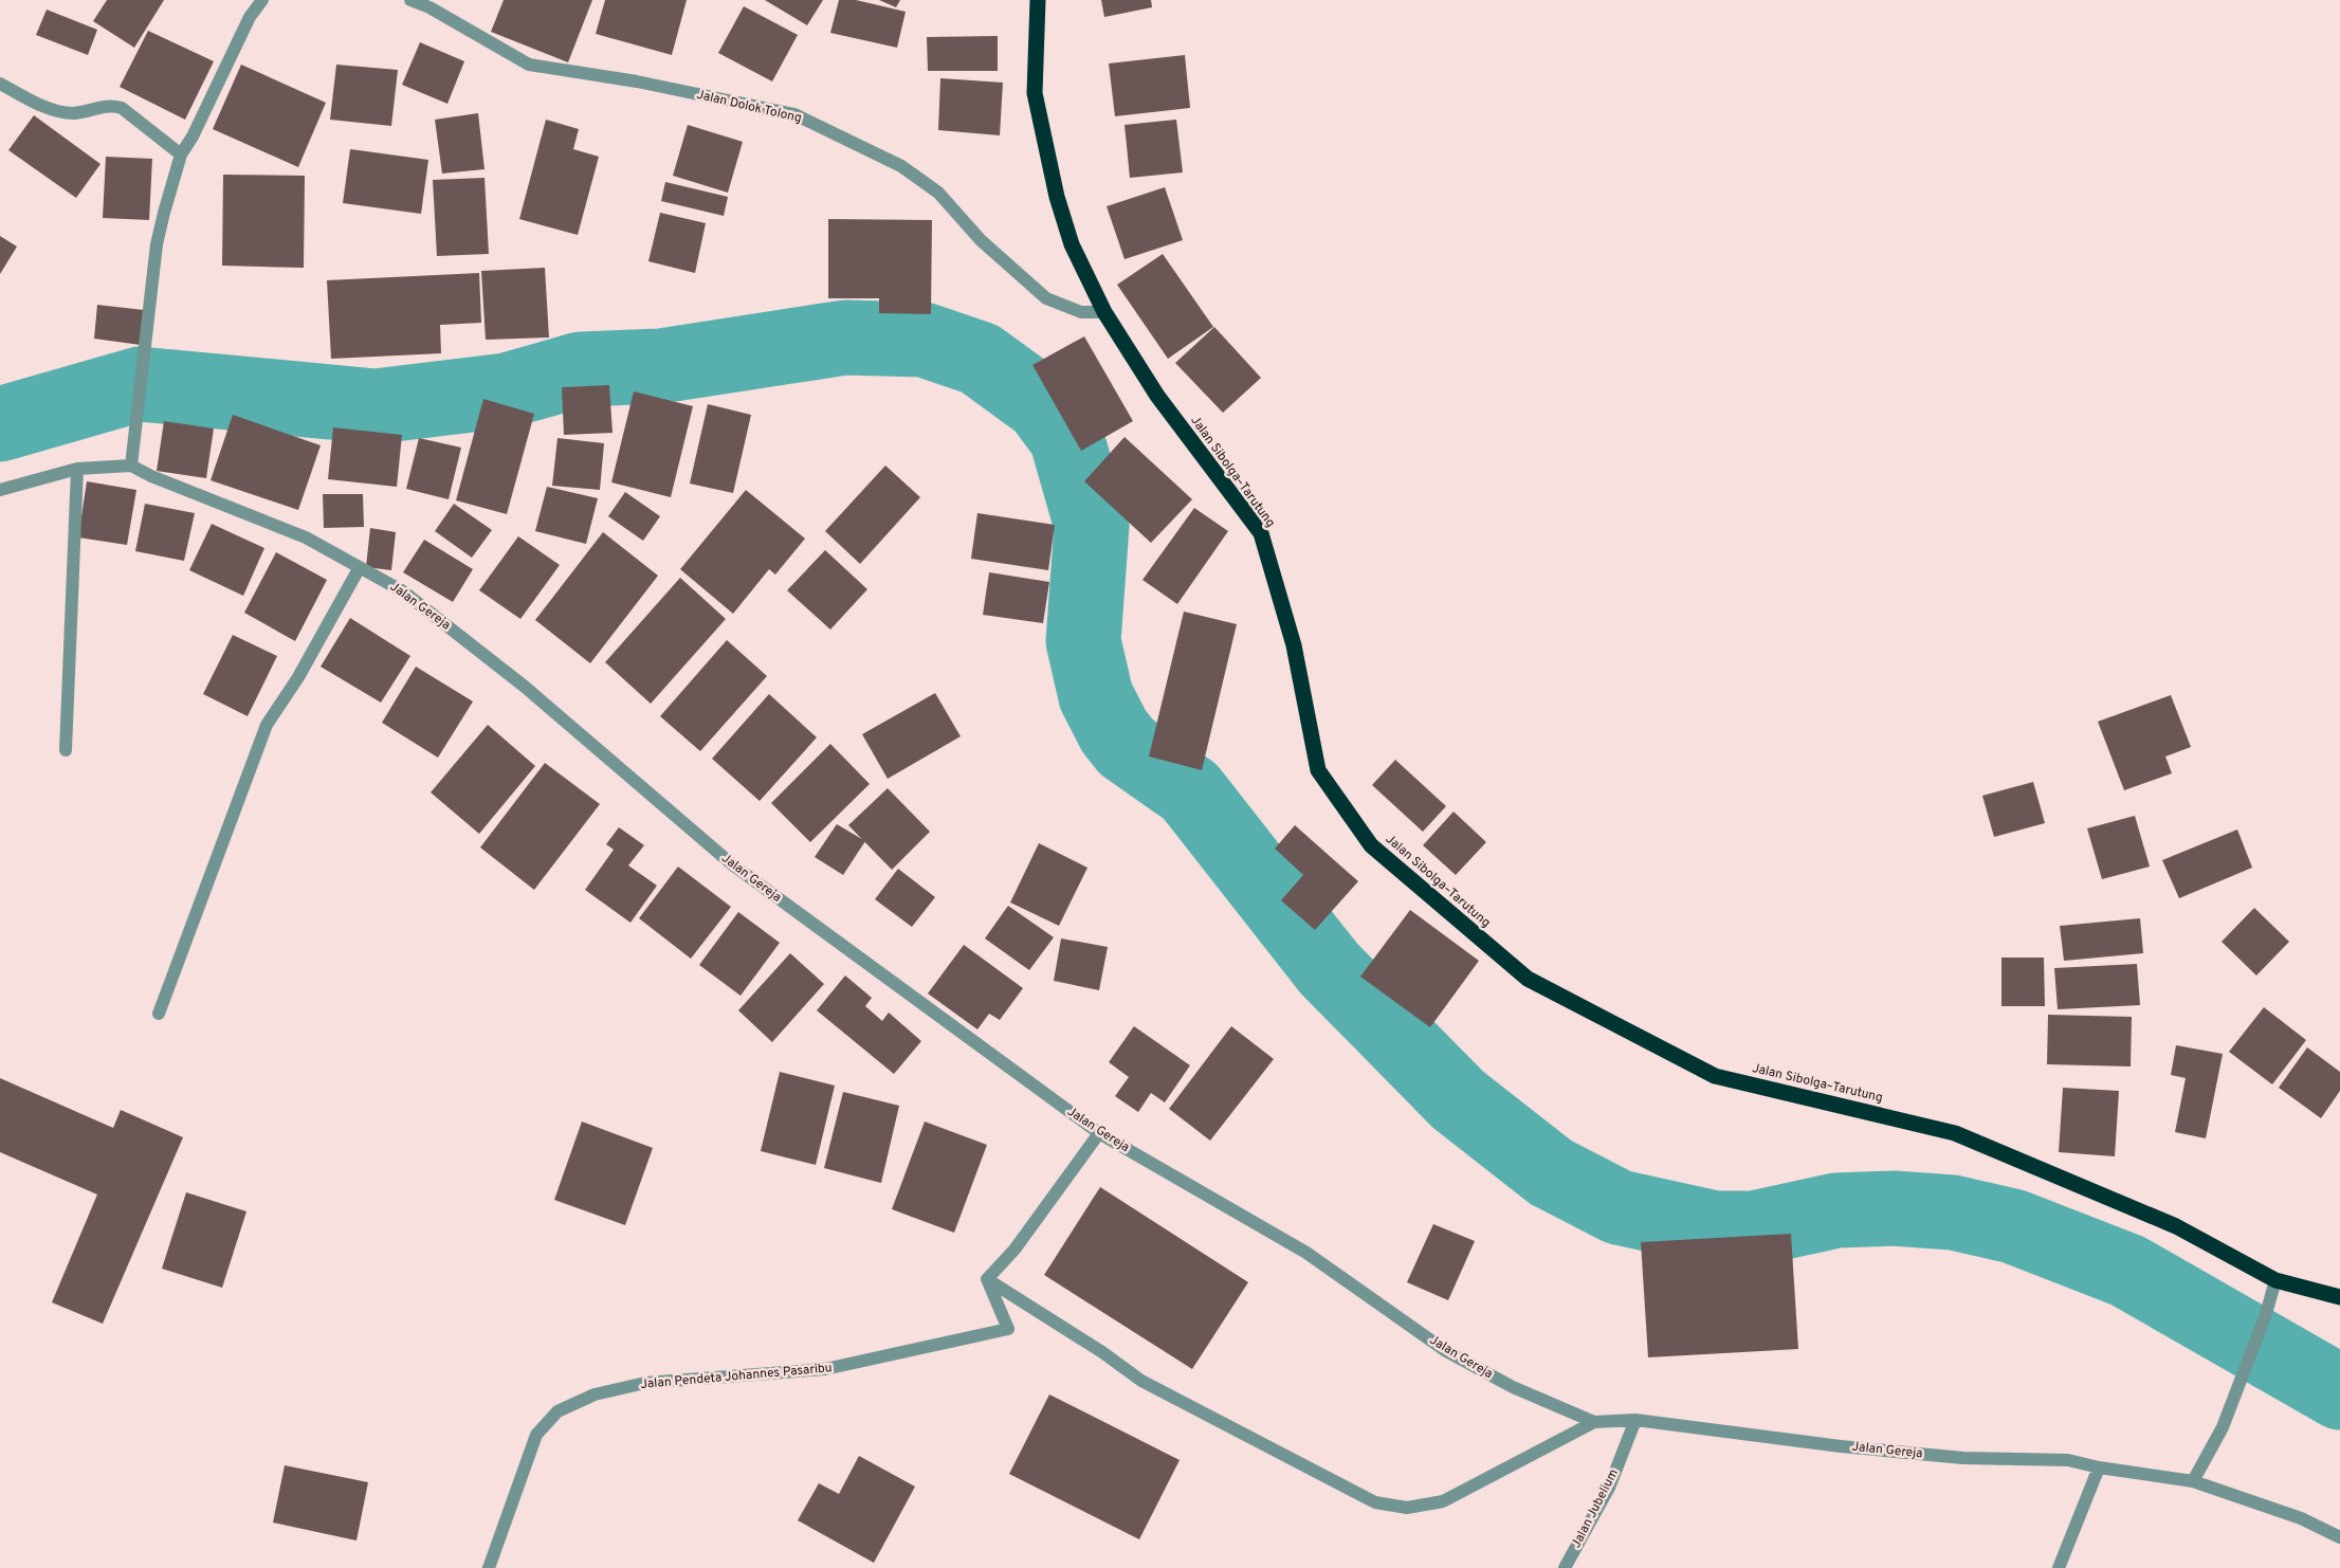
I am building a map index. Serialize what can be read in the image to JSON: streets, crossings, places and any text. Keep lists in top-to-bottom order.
{
  "streets": {
    "highway": ["Jalan Sibolga–Tarutung"],
    "street": [
      "Jalan Dolok Tolong",
      "Jalan Gereja",
      "Jalan Pendeta Johannes Pasaribu",
      "Jalan Jubelium"
    ]
  },
  "crossings": [
    ["Jalan Dolok Tolong", "Jalan Sibolga–Tarutung"],
    ["Jalan Gereja", "Jalan Jubelium"]
  ]
}
